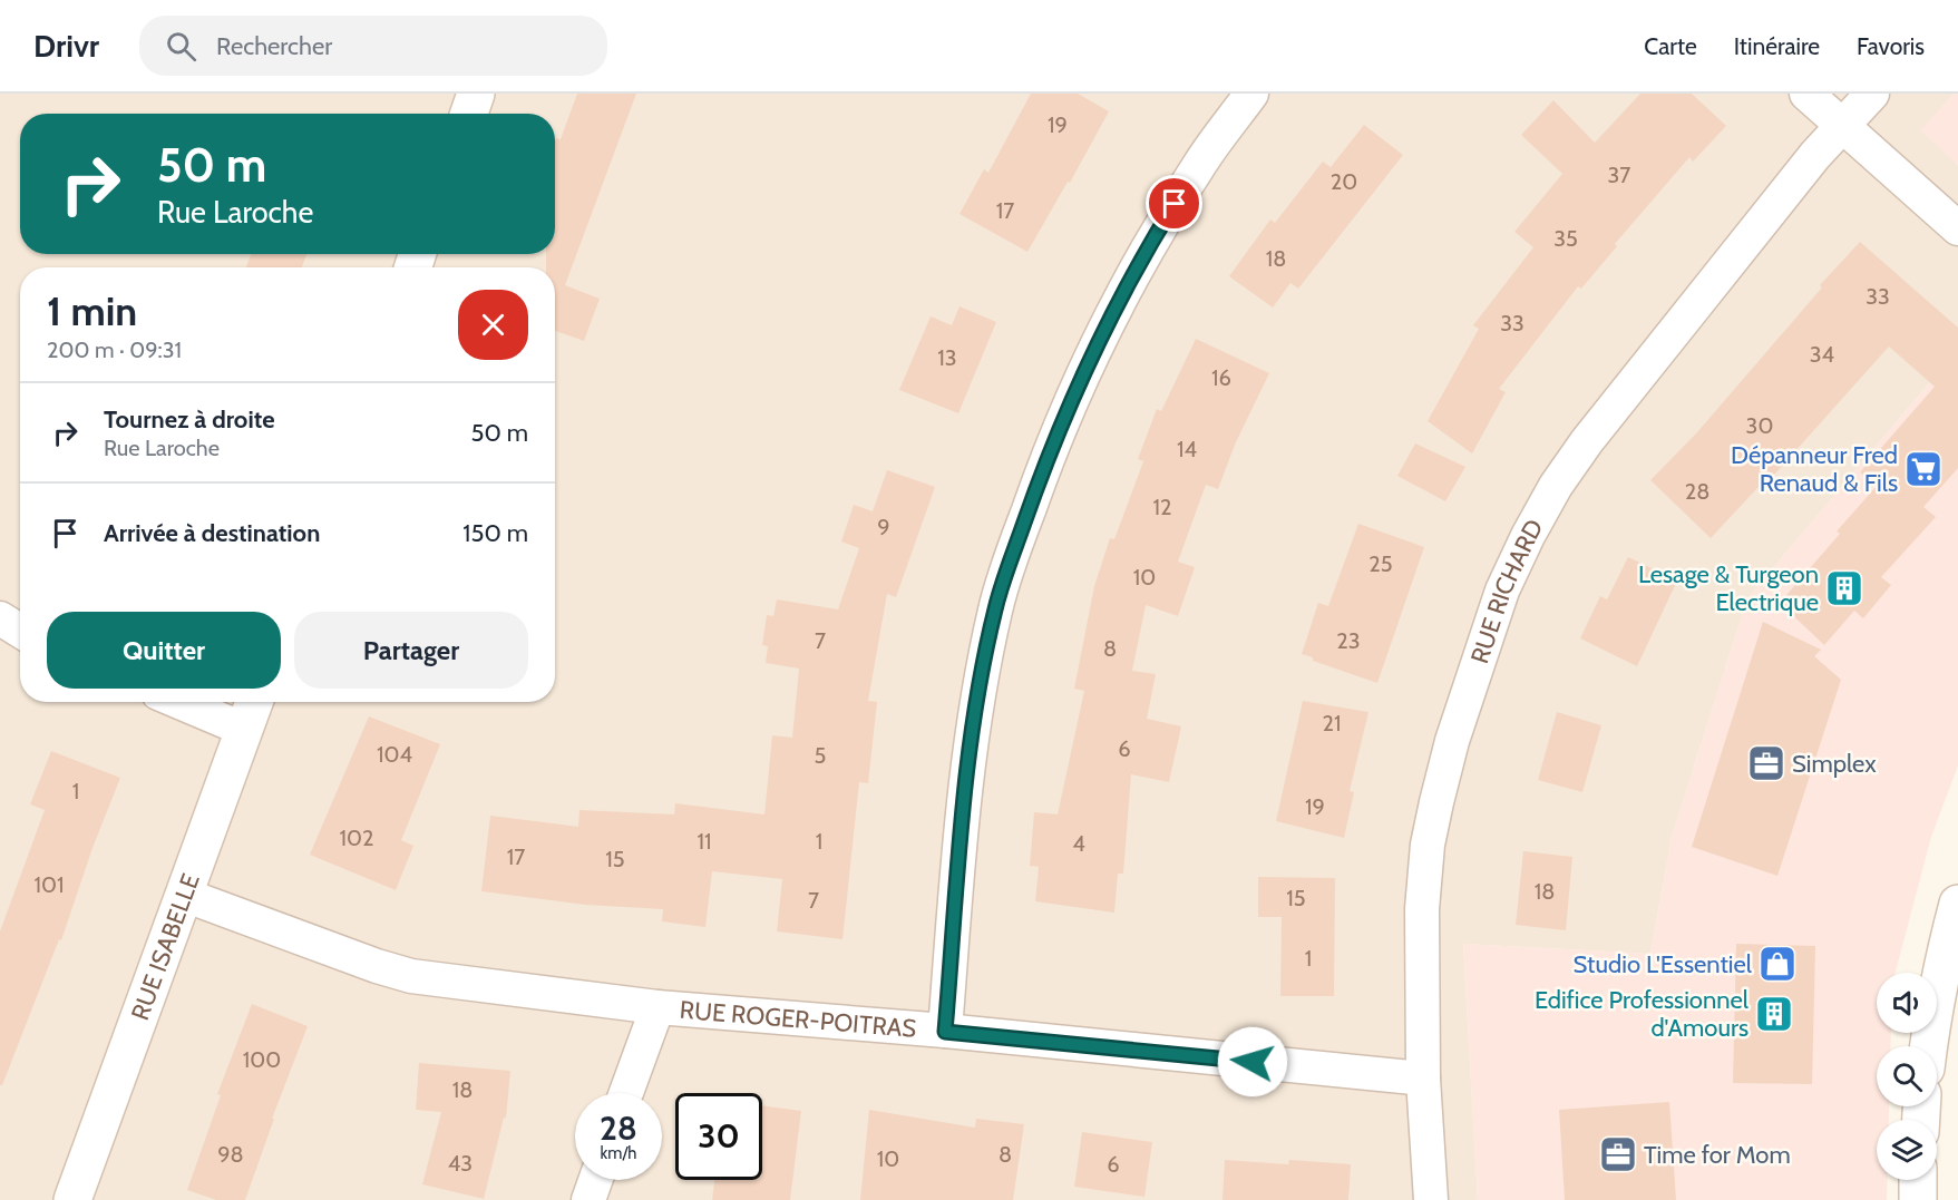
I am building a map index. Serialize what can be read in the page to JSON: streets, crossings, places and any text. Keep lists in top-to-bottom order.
{
  "streets": {
    "street": ["RUE RICHARD", "RUE ISABELLE", "RUE ROGER-POITRAS"]
  },
  "crossings": [
    ["RUE RICHARD", "RUE ROGER-POITRAS"],
    ["RUE ISABELLE", "RUE ROGER-POITRAS"]
  ],
  "places": {
    "supermarket": ["Dépanneur Fred Renaud & Fils"],
    "building": ["Lesage & Turgeon Electrique", "Edifice Professionnel d'Amours"],
    "office": ["Simplex", "Time for Mom"],
    "shop": ["Studio L'Essentiel"]
  },
  "house_numbers": [
    "19",
    "37",
    "20",
    "17",
    "35",
    "18",
    "33",
    "33",
    "34",
    "13",
    "16",
    "30",
    "14",
    "28",
    "12",
    "9",
    "25",
    "10",
    "7",
    "23",
    "8",
    "21",
    "6",
    "104",
    "5",
    "1",
    "19",
    "102",
    "11",
    "1",
    "4",
    "17",
    "15",
    "101",
    "18",
    "15",
    "7",
    "1",
    "100",
    "18",
    "98",
    "8",
    "10",
    "43",
    "6"
  ],
  "page": {
    "header": "Drivr",
    "search": "Rechercher",
    "nav": ["Carte", "Itinéraire", "Favoris"],
    "turn": ["50 m", "Rue Laroche"],
    "heading": ["1 min", "200 m · 09:31"],
    "list": [
      {
        "name": "Tournez à droite",
        "note": "Rue Laroche",
        "value": "50 m"
      },
      {
        "name": "Arrivée à destination",
        "value": "150 m"
      }
    ],
    "buttons": ["Quitter", "Partager"],
    "speed": "28 km/h",
    "limit": "30"
  }
}
